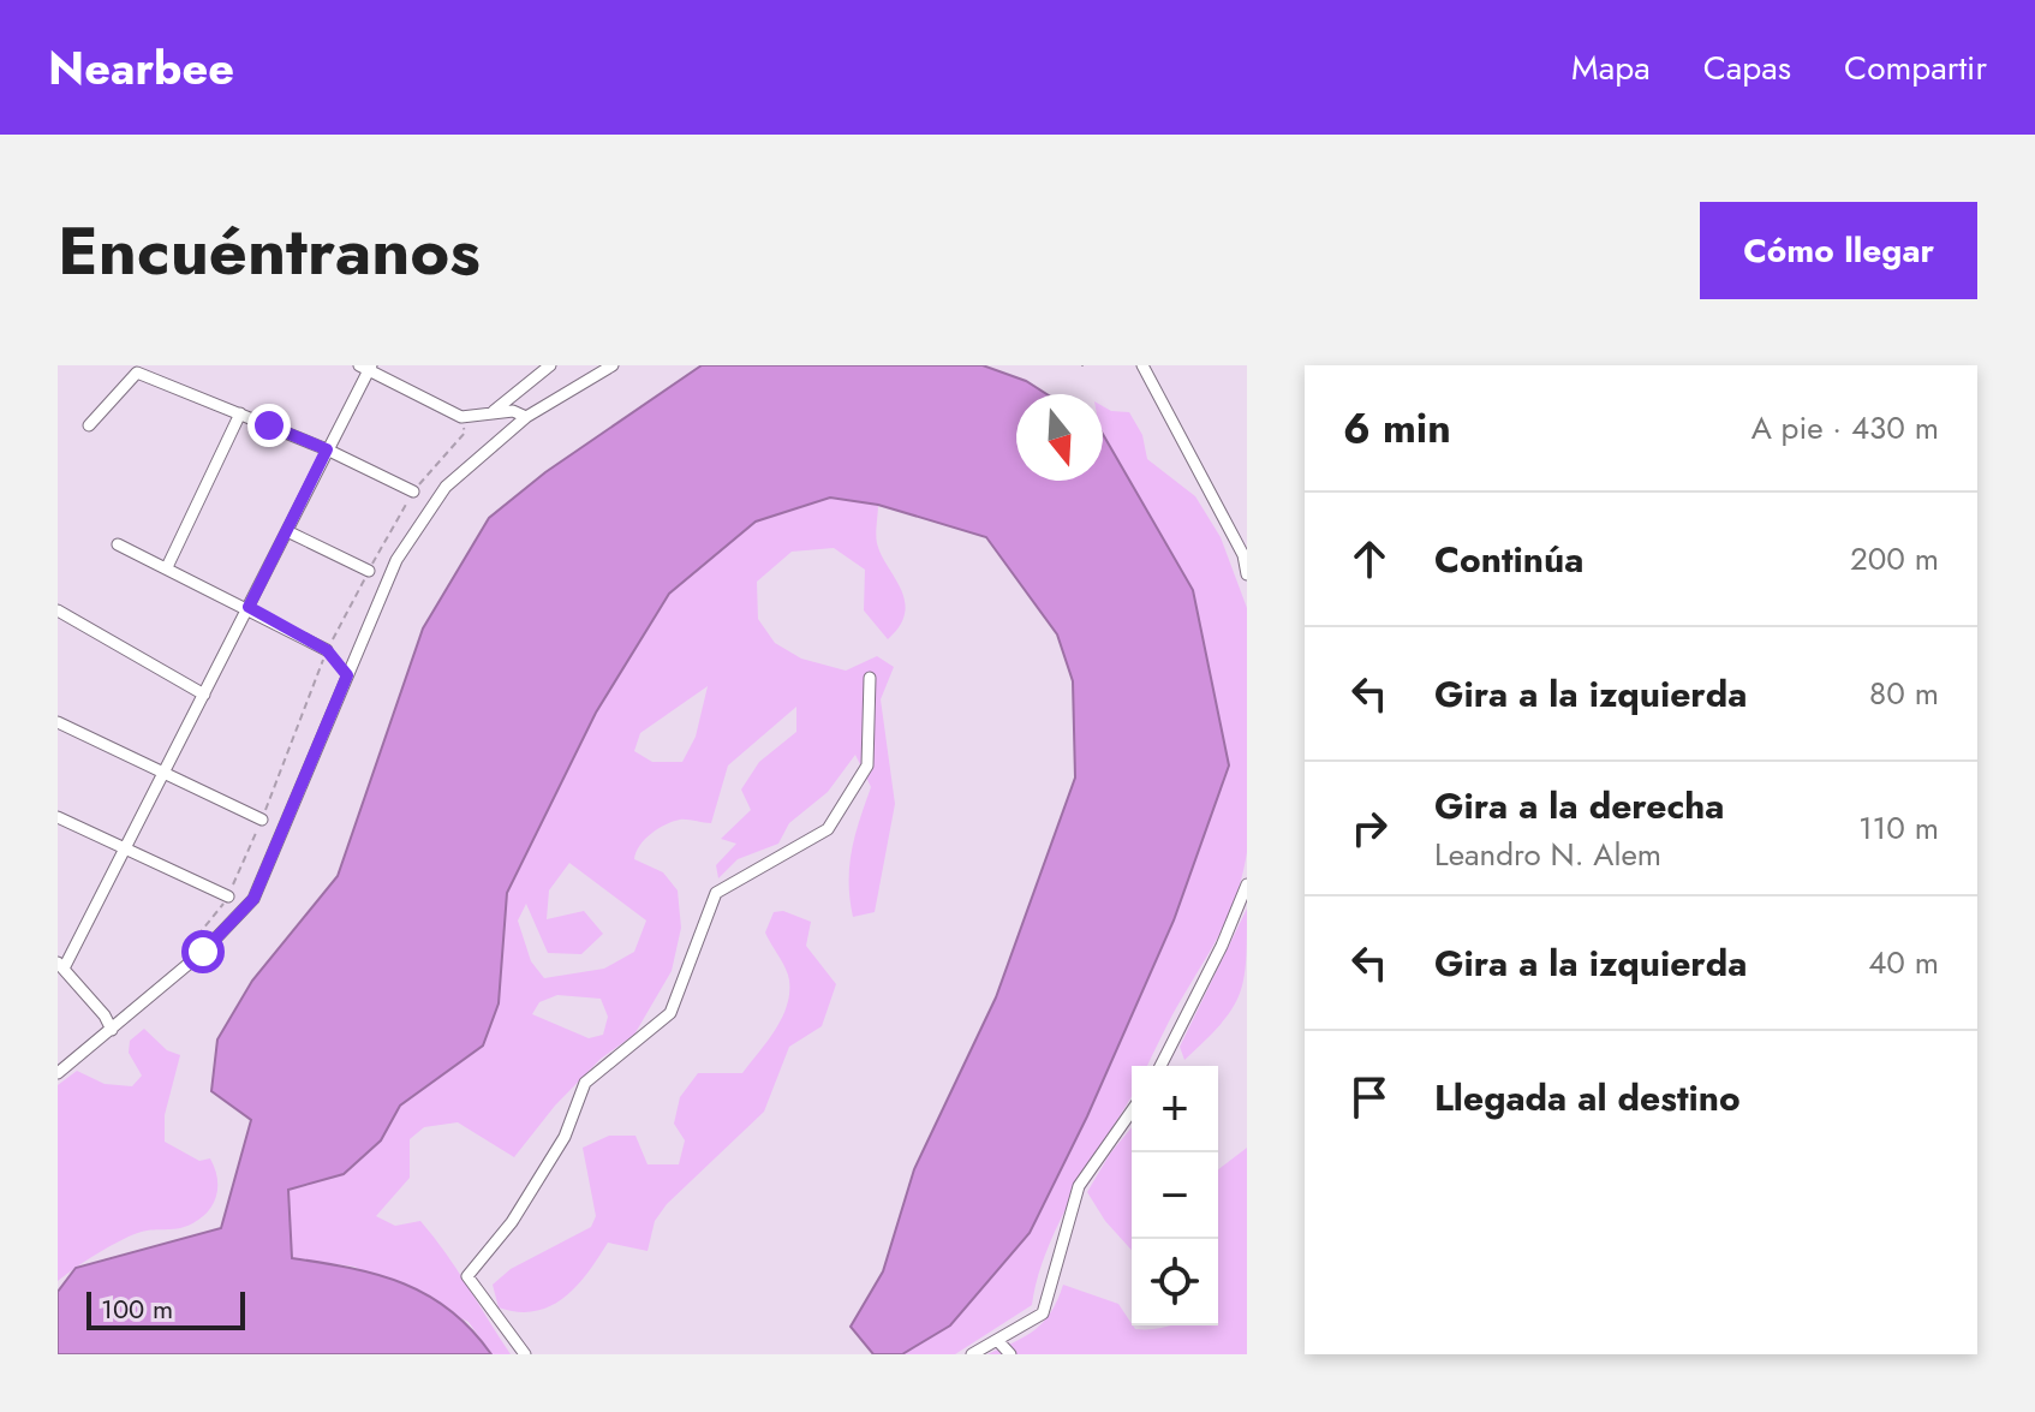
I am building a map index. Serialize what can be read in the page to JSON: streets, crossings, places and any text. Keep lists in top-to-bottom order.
{
  "scale_bar": "100 m",
  "north": "bottom",
  "page": {
    "header": "Nearbee",
    "nav": ["Mapa", "Capas", "Compartir"],
    "title": "Encuéntranos",
    "buttons": "Cómo llegar",
    "heading": ["6 min", "A pie · 430 m"],
    "list": [
      ["Continúa", "200 m"],
      ["Gira a la izquierda", "80 m"],
      ["Gira a la derecha", "Leandro N. Alem", "110 m"],
      ["Gira a la izquierda", "40 m"],
      "Llegada al destino"
    ],
    "map_buttons": ["+", "−"],
    "scale": "100 m"
  }
}
